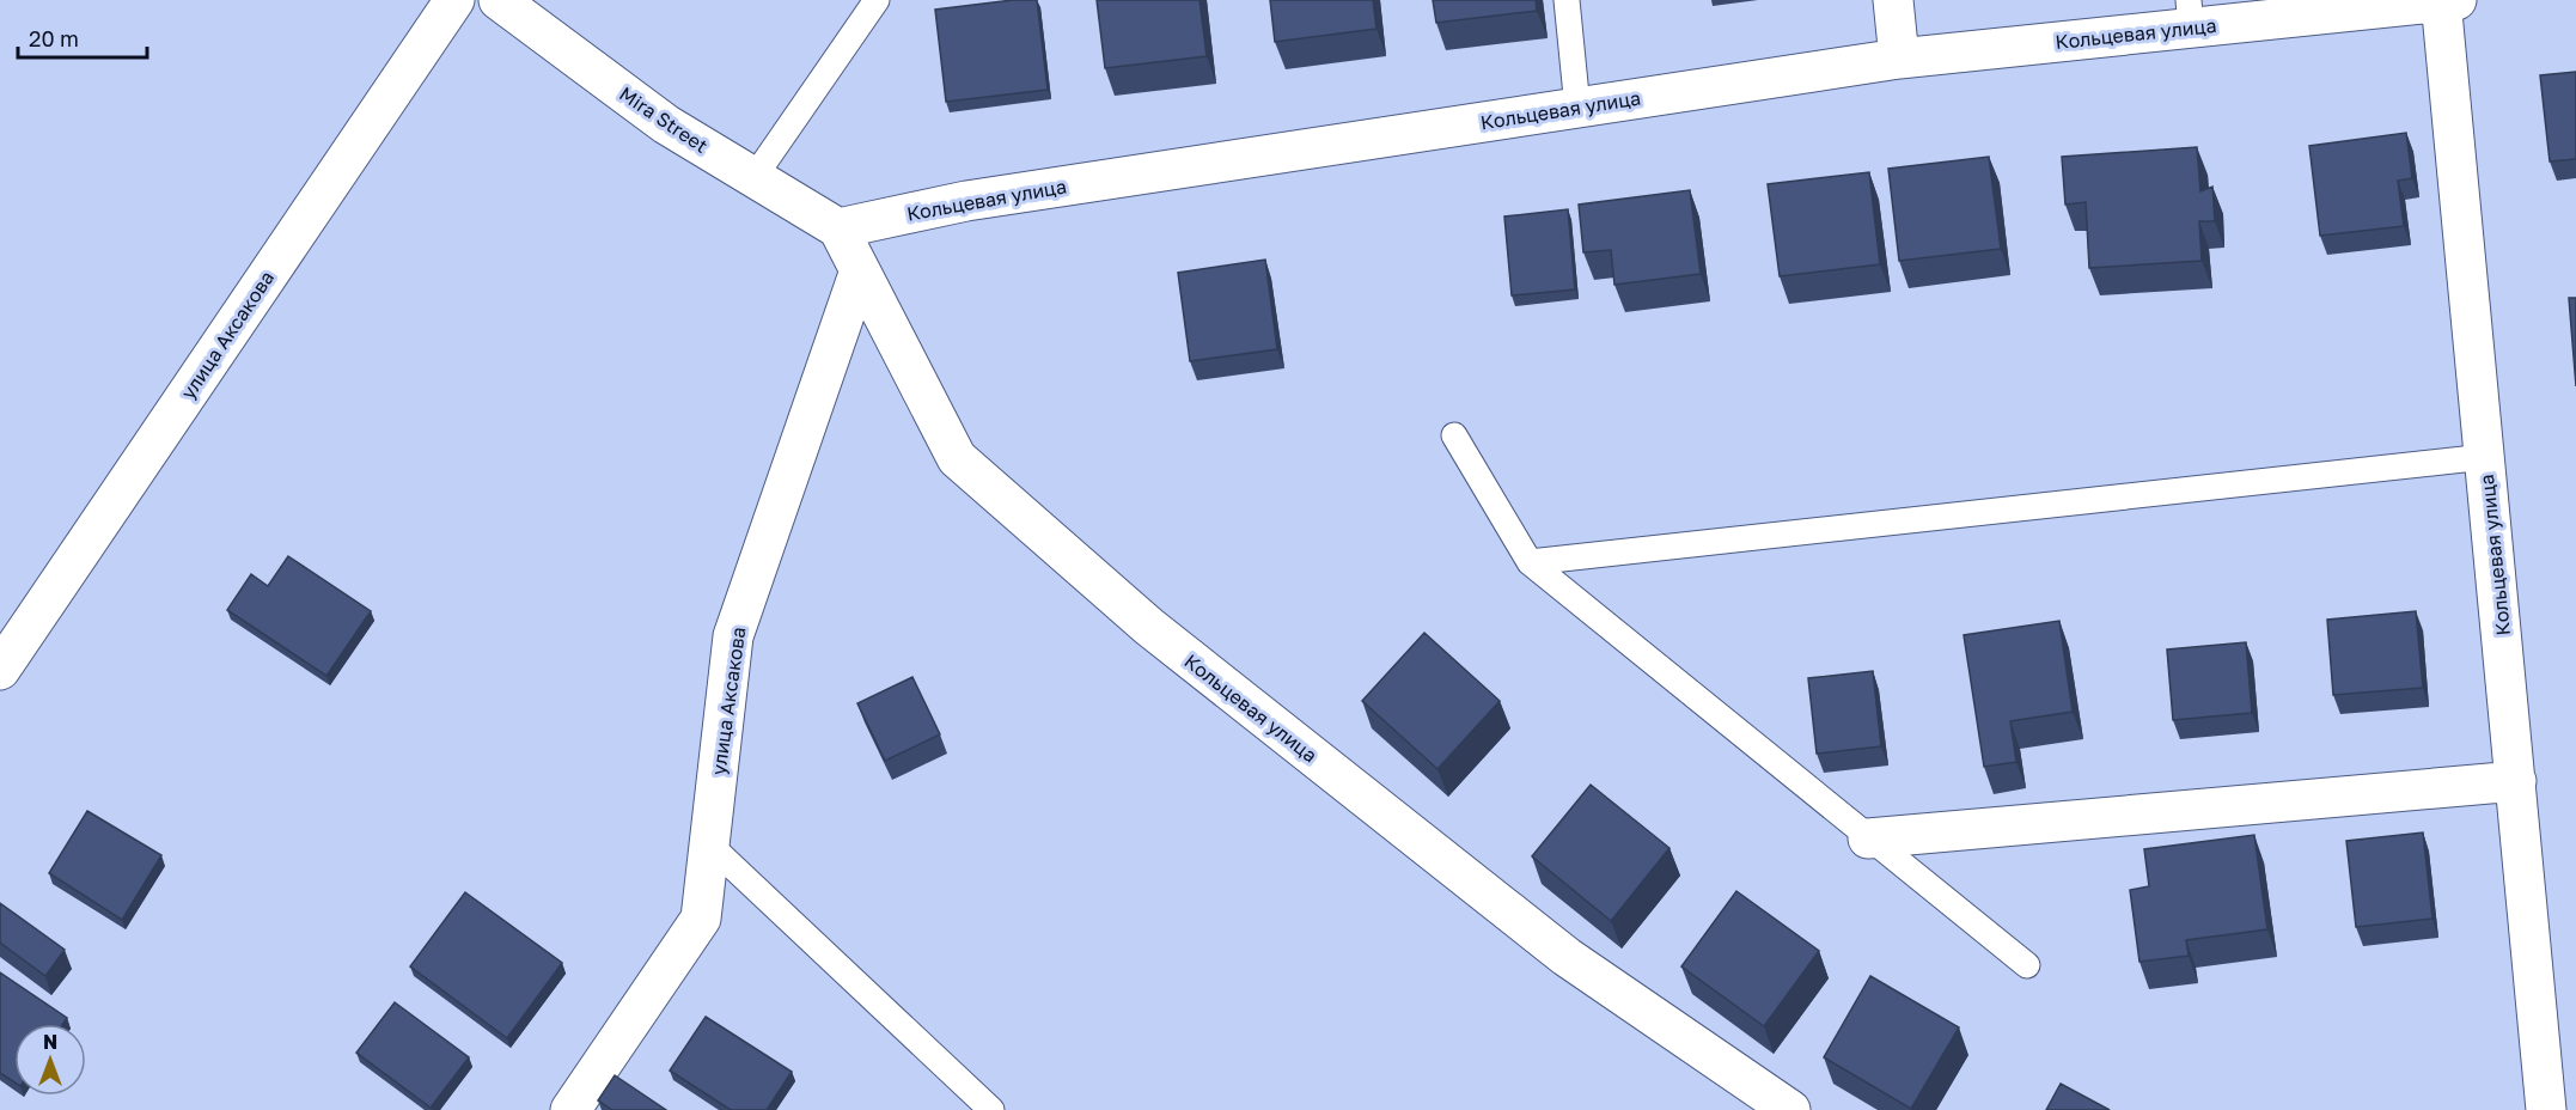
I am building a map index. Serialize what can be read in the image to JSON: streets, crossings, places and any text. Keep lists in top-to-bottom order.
{
  "streets": {
    "street": ["Кольцевая улица", "Mira Street", "улица Аксакова"]
  },
  "crossings": [
    ["Кольцевая улица", "Mira Street"],
    ["Кольцевая улица", "улица Аксакова"]
  ],
  "scale_bar": "20 m",
  "north": "top"
}
